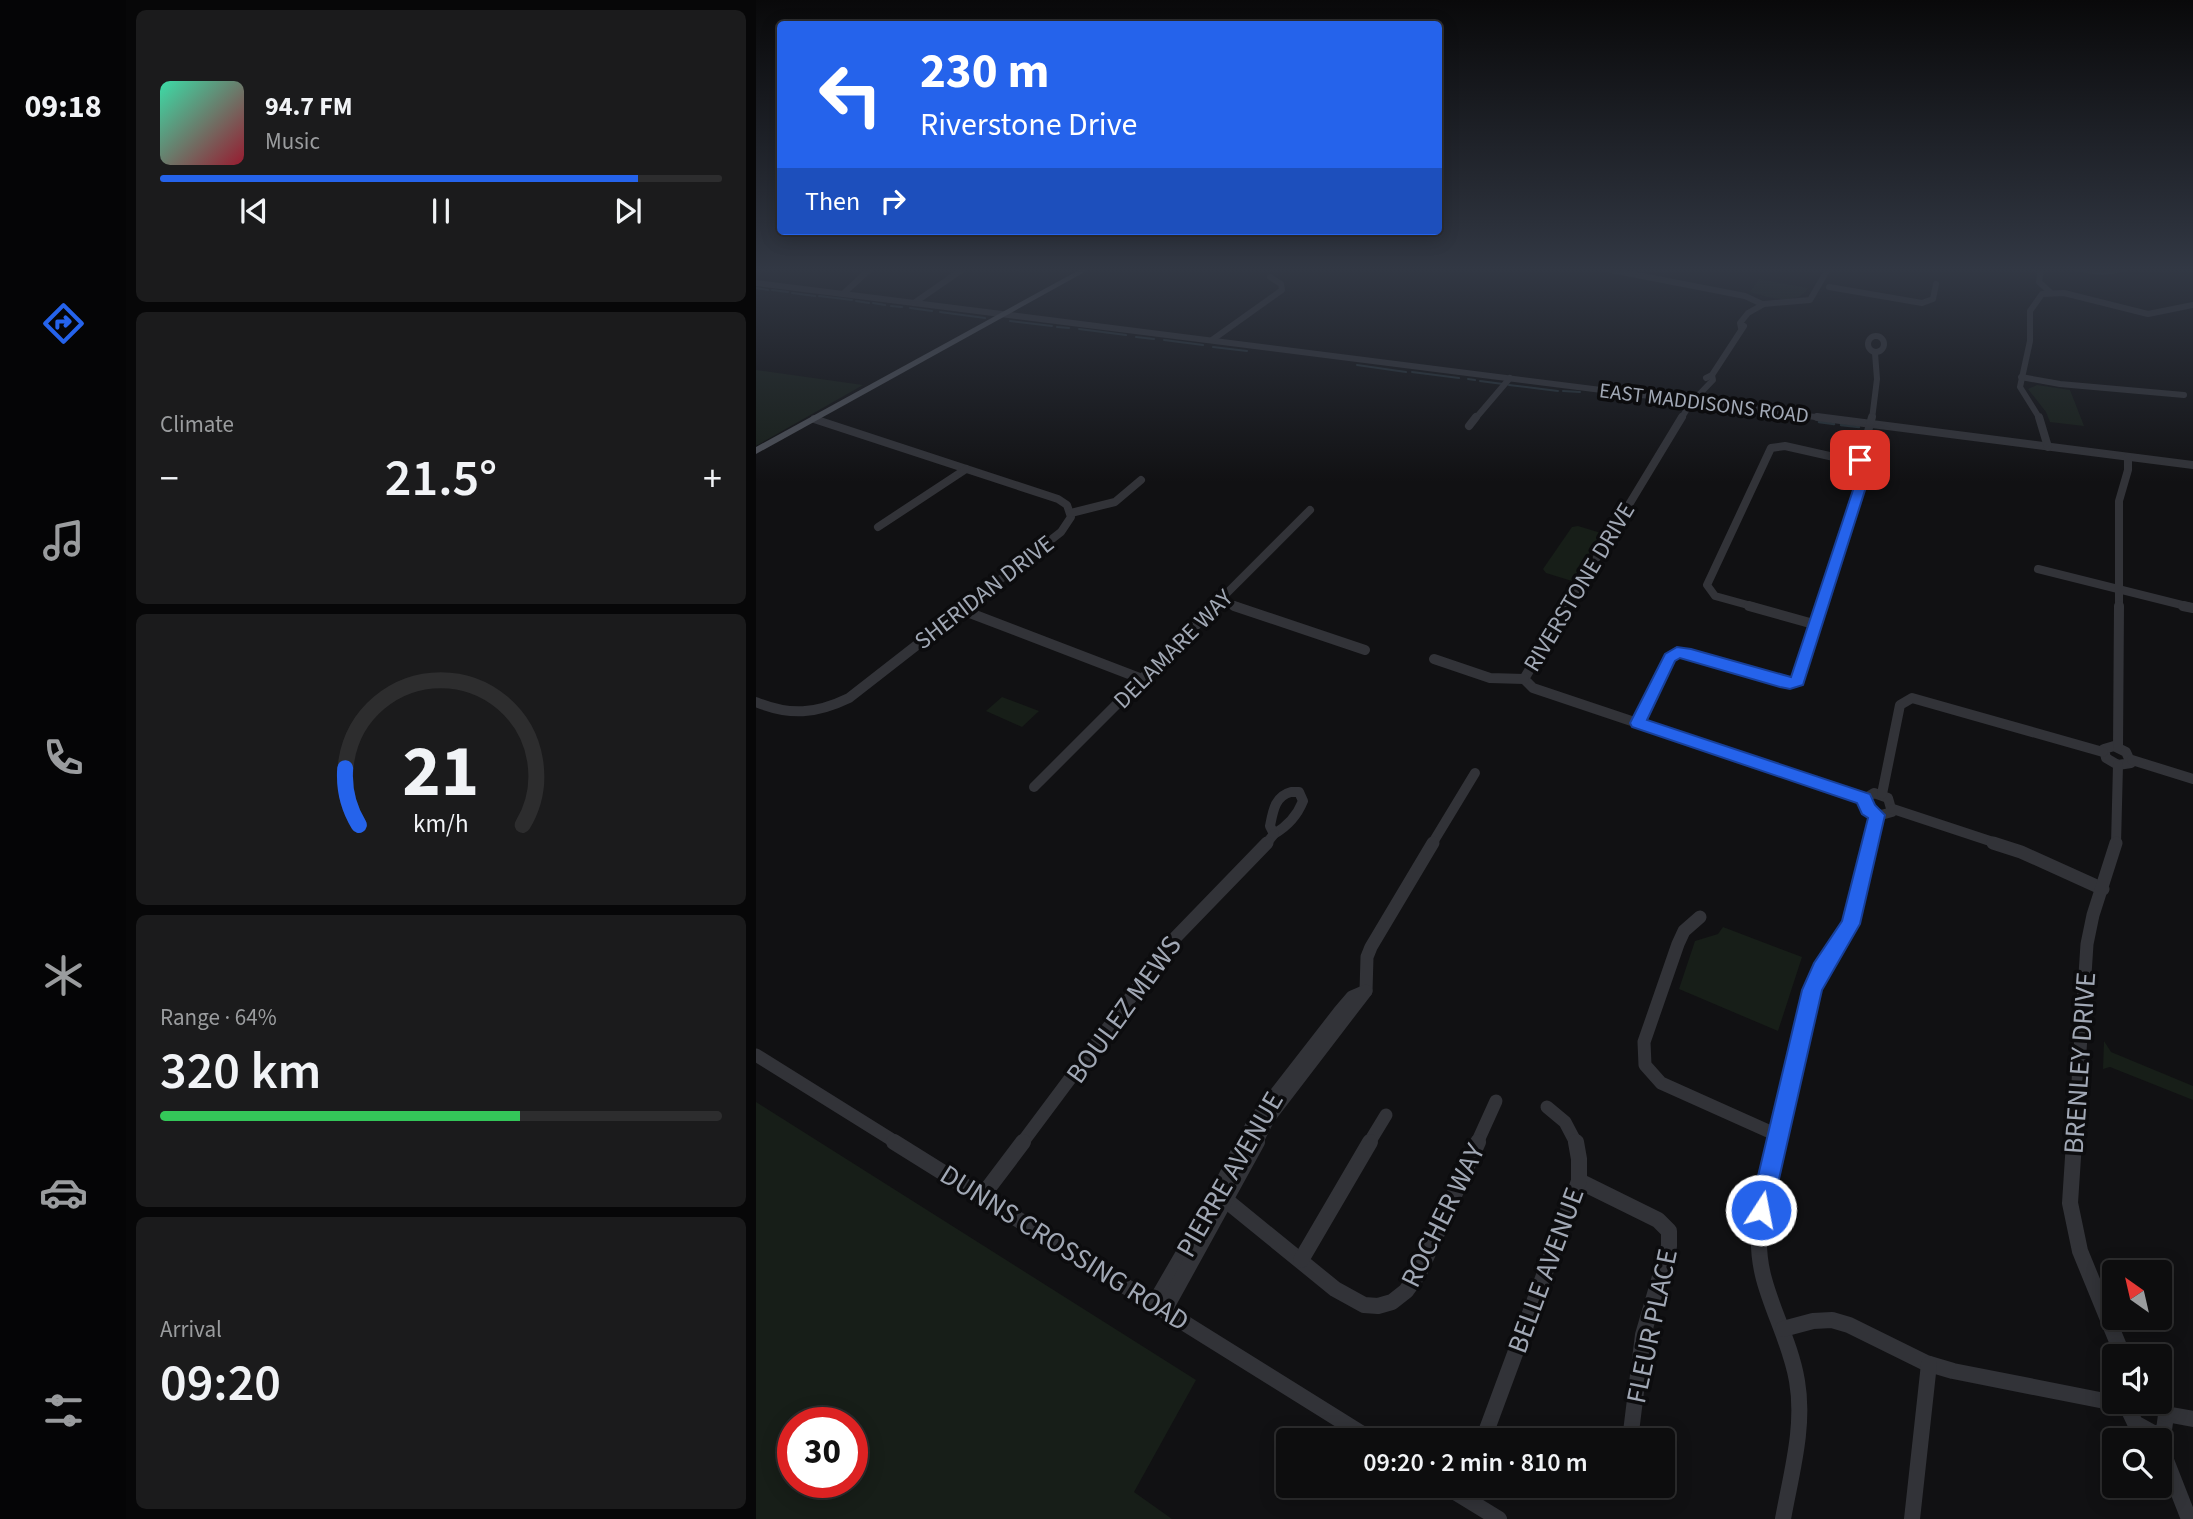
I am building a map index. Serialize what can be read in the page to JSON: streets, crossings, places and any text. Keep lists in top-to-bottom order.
{
  "streets": {
    "street": [
      "EAST MADDISONS ROAD",
      "RIVERSTONE DRIVE",
      "SHERIDAN DRIVE",
      "DELAMARE WAY",
      "BOULEZ MEWS",
      "BRENLEY DRIVE",
      "PIERRE AVENUE",
      "ROCHER WAY",
      "DUNNS CROSSING ROAD",
      "BELLE AVENUE",
      "FLEUR PLACE"
    ]
  },
  "crossings": [
    ["EAST MADDISONS ROAD", "RIVERSTONE DRIVE"],
    ["BOULEZ MEWS", "DUNNS CROSSING ROAD"],
    ["PIERRE AVENUE", "ROCHER WAY"],
    ["PIERRE AVENUE", "DUNNS CROSSING ROAD"],
    ["BELLE AVENUE", "FLEUR PLACE"]
  ],
  "north": "top left",
  "page": {
    "tabs": "09:18",
    "turn": ["230 m", "Riverstone Drive"],
    "song": ["94.7 FM", "Music"],
    "then": "Then",
    "tile": [
      "Climate",
      ["Range · 64%", "320 km"],
      ["Arrival", "09:20"]
    ],
    "heat": ["−", "21.5°", "+"],
    "limit": "30",
    "trip": "09:20 · 2 min · 810 m",
    "gauge": ["21", "km/h"]
  }
}
